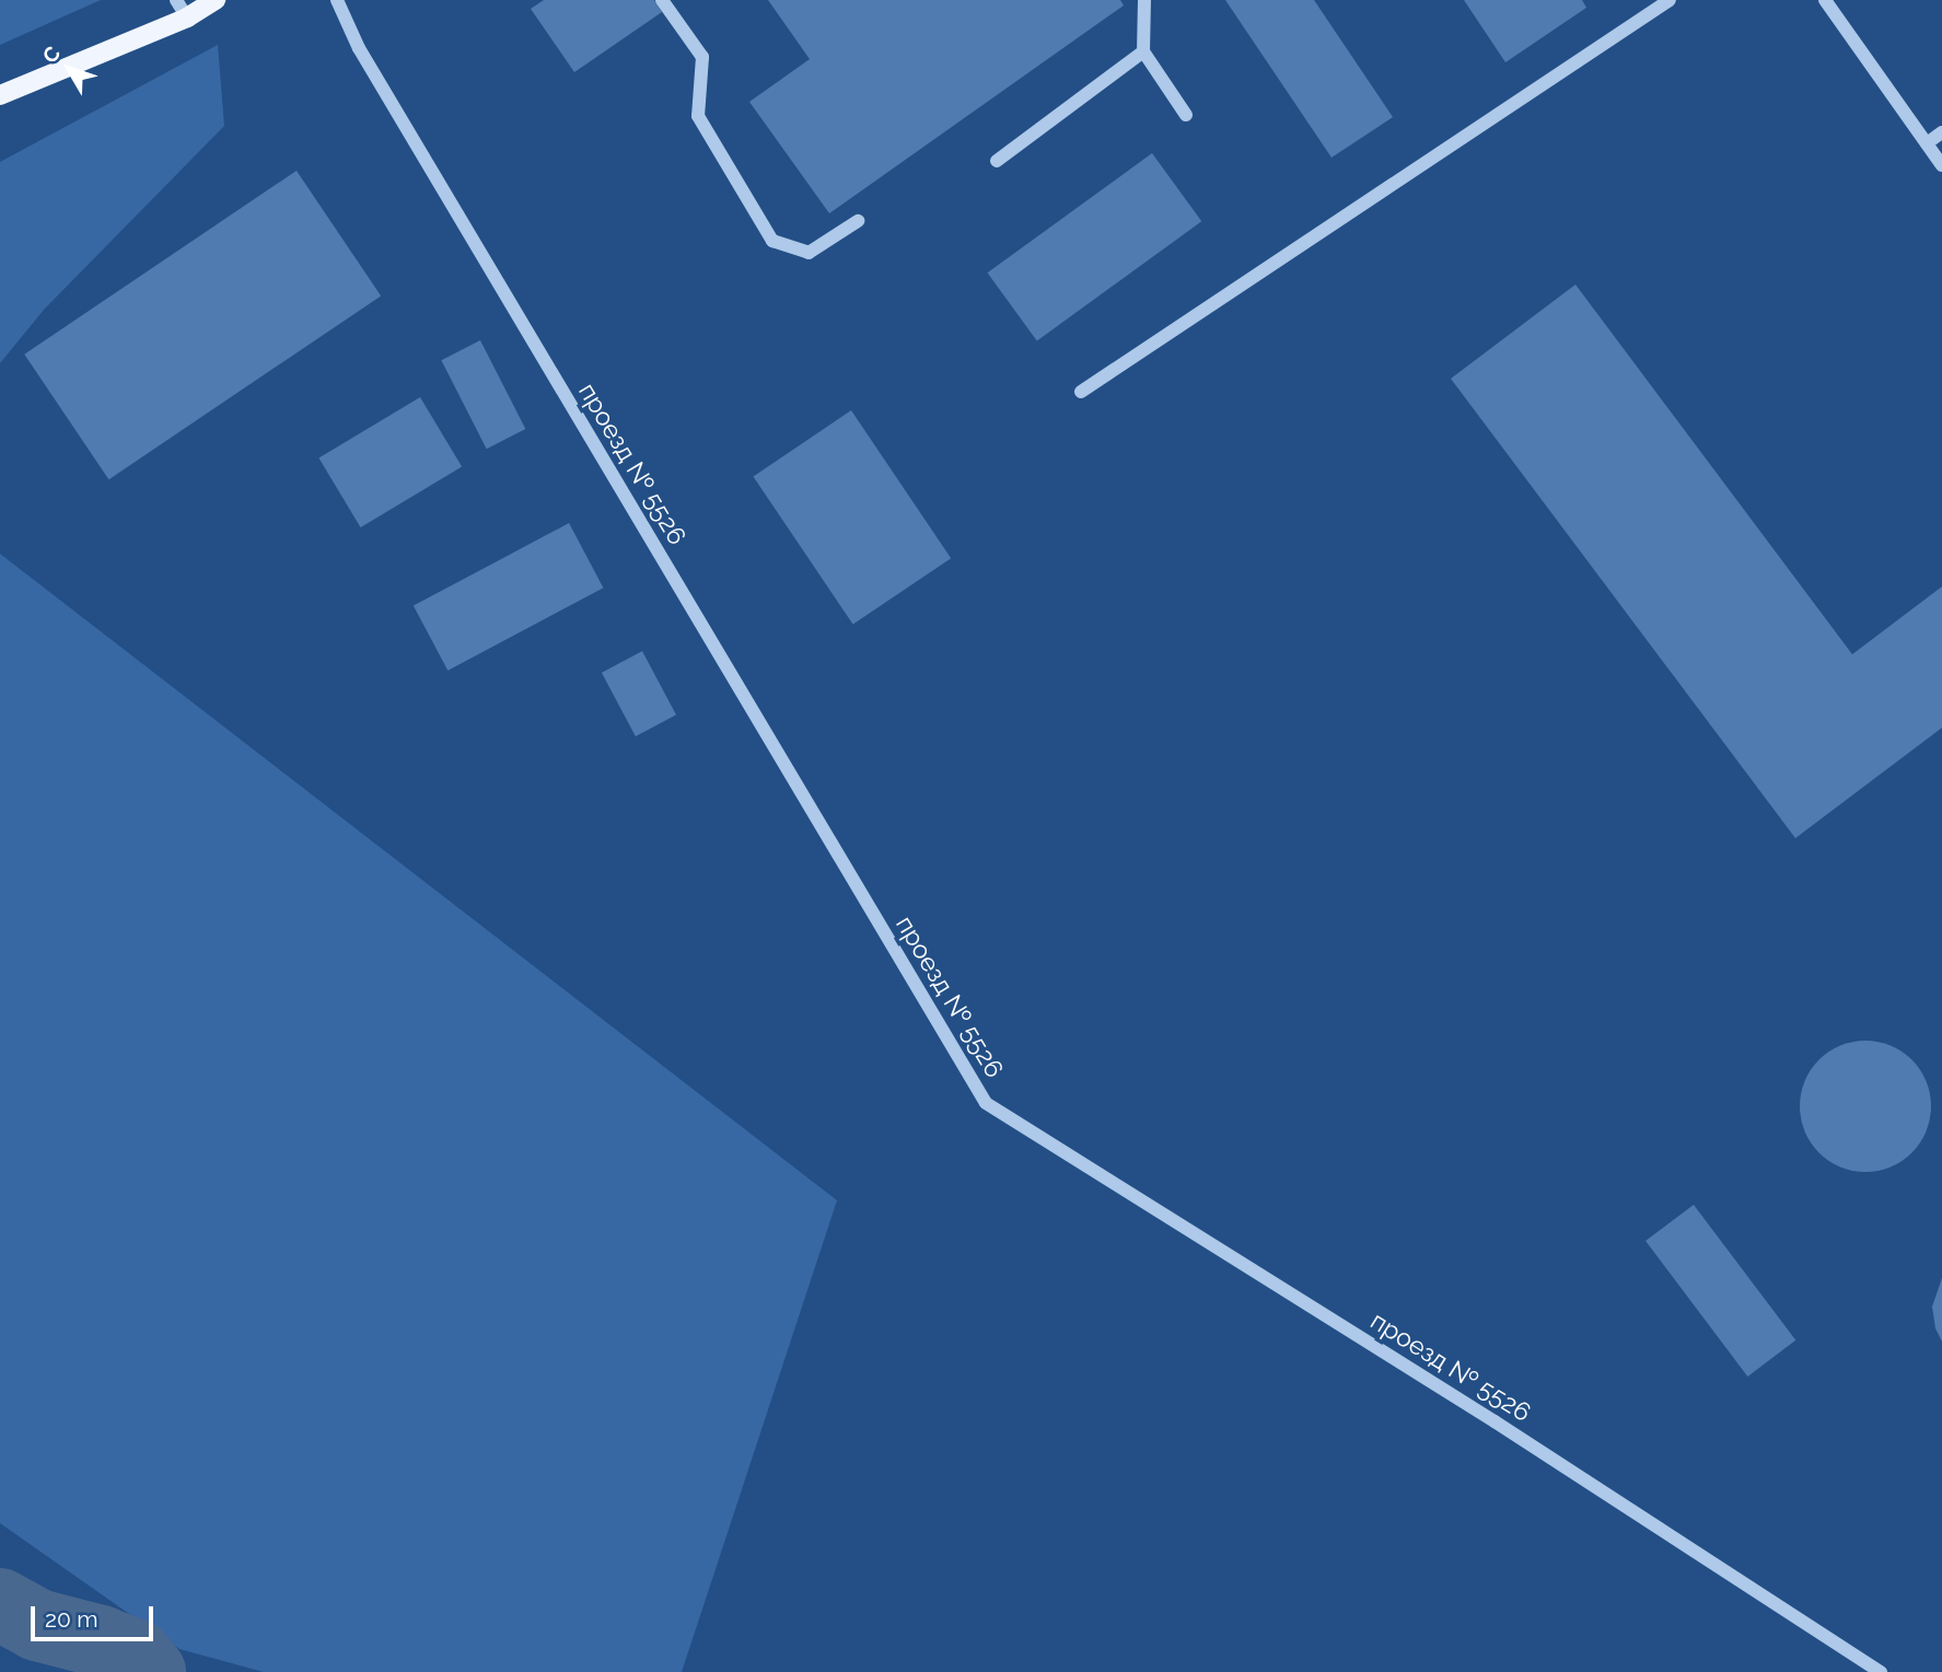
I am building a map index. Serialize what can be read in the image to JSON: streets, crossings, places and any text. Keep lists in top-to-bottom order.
{
  "streets": {
    "street": ["проезд № 5526"]
  },
  "scale_bar": "20 m",
  "north": "top left"
}
